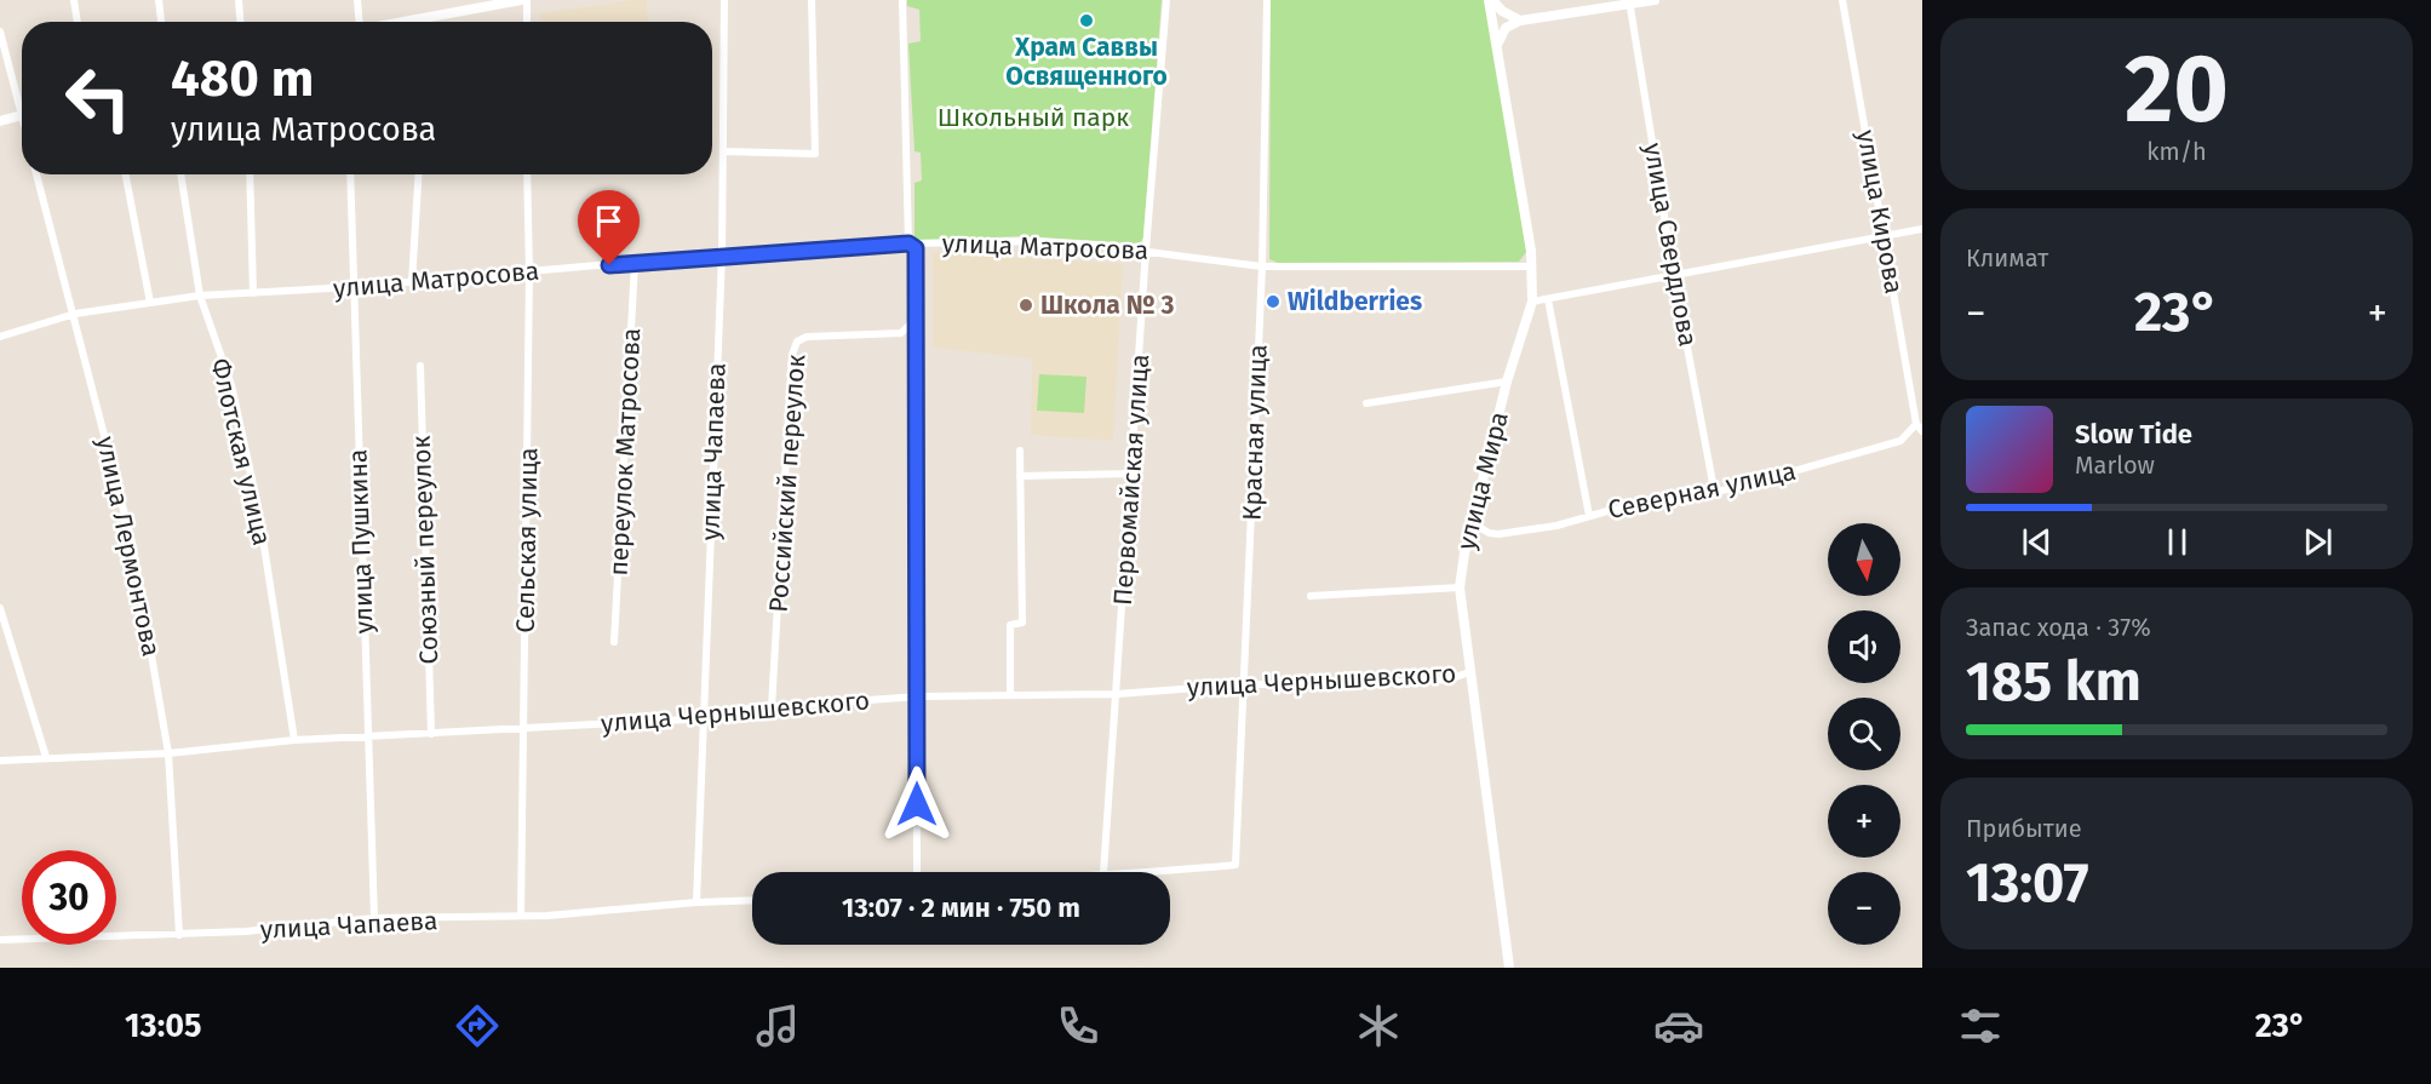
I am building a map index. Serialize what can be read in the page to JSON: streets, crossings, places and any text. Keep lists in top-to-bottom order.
{
  "streets": {
    "street": [
      "улица Кирова",
      "улица Свердлова",
      "улица Матросова",
      "Красная улица",
      "Флотская улица",
      "переулок Матросова",
      "улица Чапаева",
      "Первомайская улица",
      "улица Мира",
      "Российский переулок",
      "Северная улица",
      "Сельская улица",
      "улица Пушкина",
      "улица Лермонтова",
      "Союзный переулок",
      "улица Чернышевского"
    ]
  },
  "crossings": [
    ["улица Кирова", "Северная улица"],
    ["улица Свердлова", "Северная улица"],
    ["улица Матросова", "Красная улица"],
    ["улица Матросова", "Флотская улица"],
    ["улица Матросова", "переулок Матросова"],
    ["улица Матросова", "улица Чапаева"],
    ["улица Матросова", "Первомайская улица"],
    ["улица Матросова", "улица Мира"],
    ["улица Матросова", "Сельская улица"],
    ["улица Матросова", "улица Пушкина"],
    ["улица Матросова", "улица Лермонтова"],
    ["Красная улица", "улица Чернышевского"],
    ["Флотская улица", "улица Чернышевского"],
    ["улица Чапаева", "Сельская улица"],
    ["улица Чапаева", "улица Пушкина"],
    ["улица Чапаева", "улица Лермонтова"],
    ["улица Чапаева", "улица Чернышевского"],
    ["Первомайская улица", "улица Чернышевского"],
    ["улица Мира", "Северная улица"],
    ["улица Мира", "улица Чернышевского"],
    ["Российский переулок", "улица Чернышевского"],
    ["Сельская улица", "улица Чернышевского"],
    ["улица Пушкина", "улица Чернышевского"],
    ["улица Лермонтова", "улица Чернышевского"],
    ["Союзный переулок", "улица Чернышевского"]
  ],
  "parks": ["Школьный парк"],
  "places": ["Храм Саввы Освященного", "Wildberries", "Школа № 3"],
  "north": "bottom",
  "page": {
    "tile": [
      ["20", "km/h"],
      "Климат",
      ["Запас хода · 37%", "185 km"],
      ["Прибытие", "13:07"]
    ],
    "turn": ["480 m", "улица Матросова"],
    "heat": ["−", "23°", "+"],
    "song": ["Slow Tide", "Marlow"],
    "map_buttons": ["+", "−"],
    "limit": "30",
    "trip": "13:07 · 2 мин · 750 m",
    "tabs": ["13:05", "23°"]
  }
}
